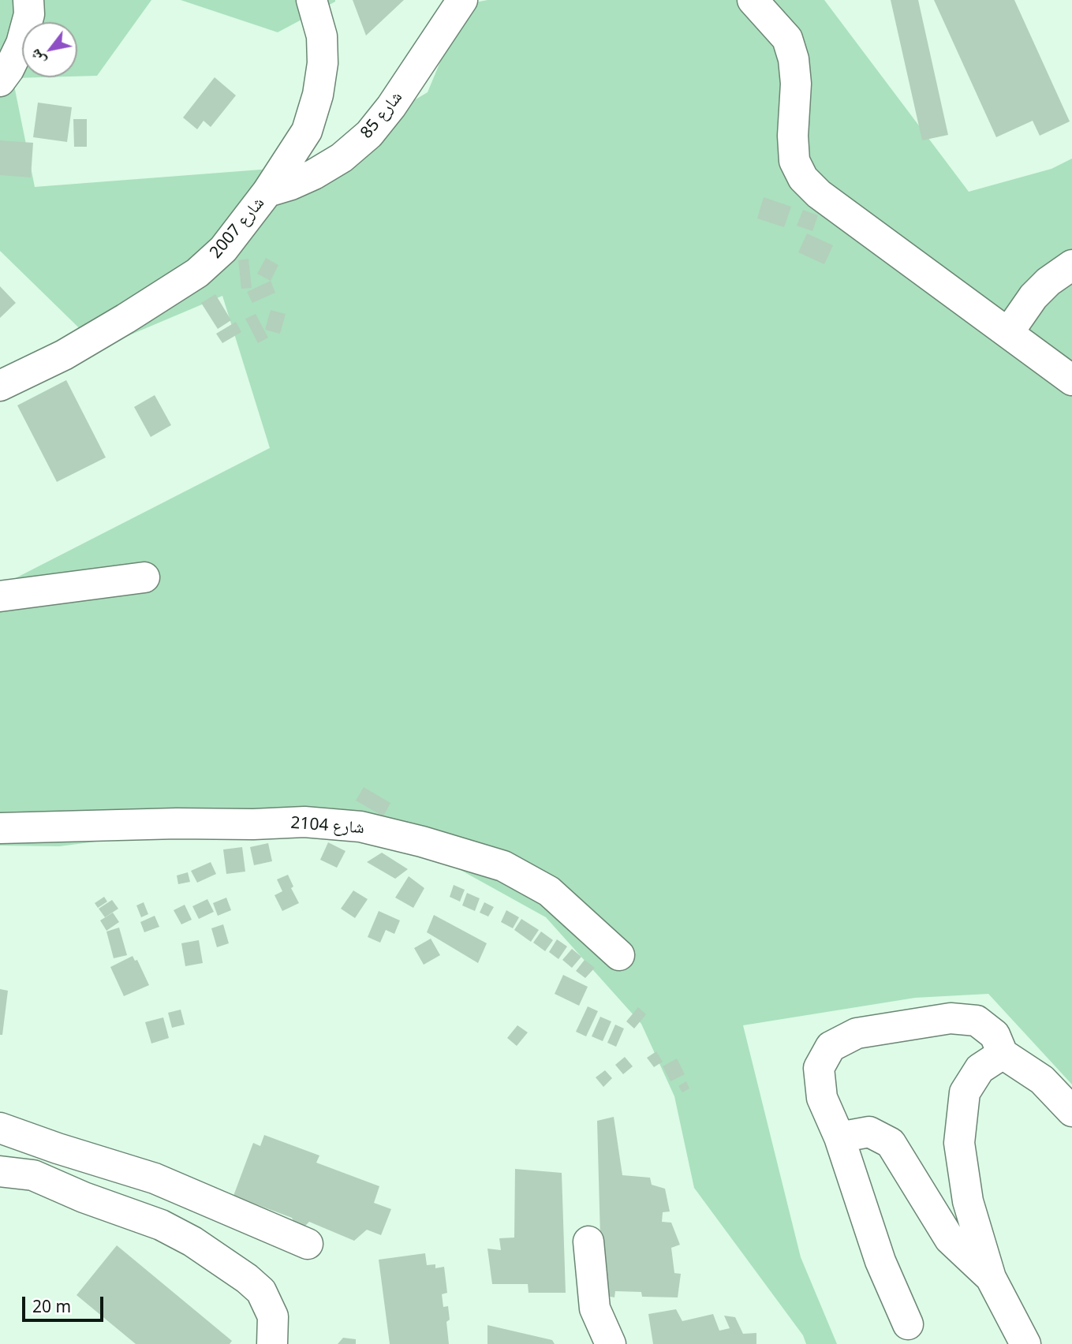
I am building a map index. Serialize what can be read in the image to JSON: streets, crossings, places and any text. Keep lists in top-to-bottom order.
{
  "streets": {
    "street": ["شارع 85", "شارع 2007", "شارع 2104"]
  },
  "crossings": [
    ["شارع 85", "شارع 2007"]
  ],
  "scale_bar": "20 m",
  "north": "bottom left"
}
